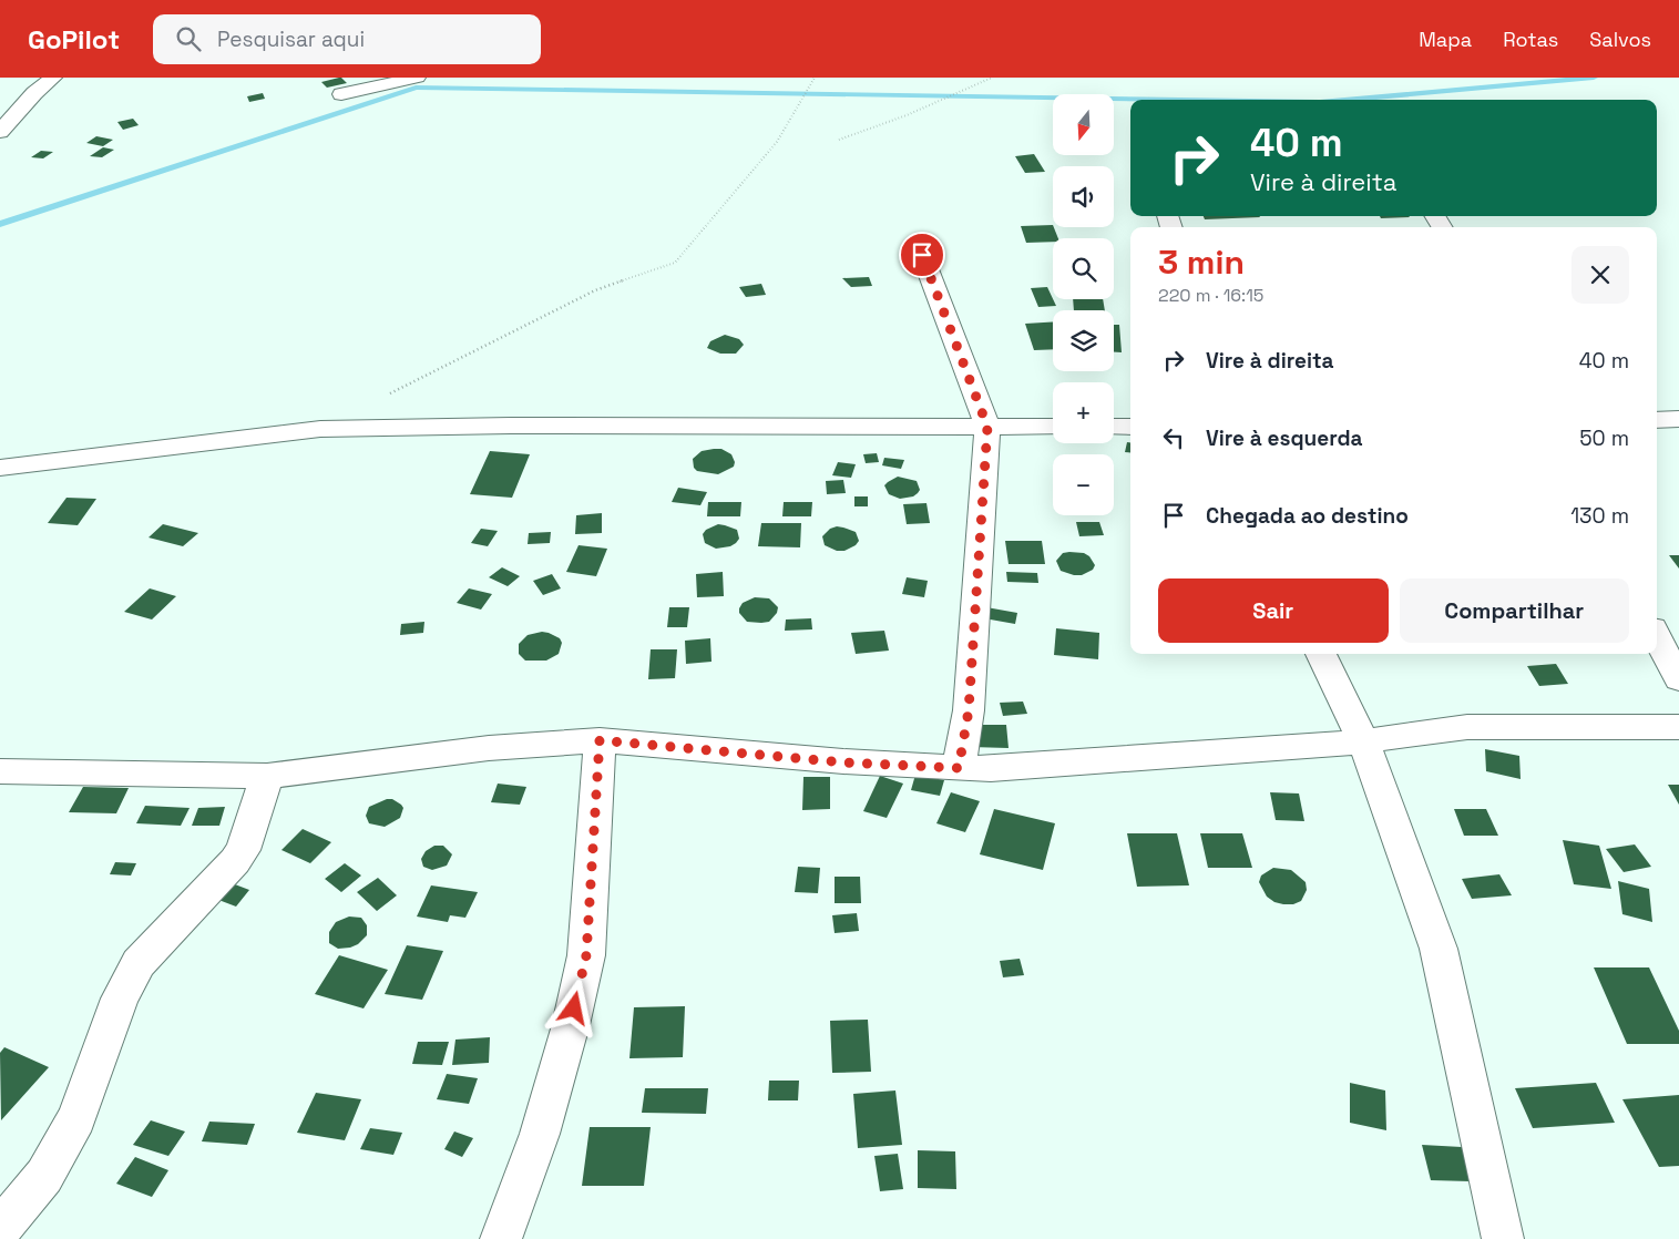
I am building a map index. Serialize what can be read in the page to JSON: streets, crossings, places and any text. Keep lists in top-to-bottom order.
{
  "north": "bottom",
  "page": {
    "header": "GoPilot",
    "search": "Pesquisar aqui",
    "nav": ["Mapa", "Rotas", "Salvos"],
    "map_buttons": ["+", "−"],
    "turn": ["40 m", "Vire à direita"],
    "heading": ["3 min", "220 m · 16:15"],
    "list": [
      {
        "name": "Vire à direita",
        "value": "40 m"
      },
      {
        "name": "Vire à esquerda",
        "value": "50 m"
      },
      {
        "name": "Chegada ao destino",
        "value": "130 m"
      }
    ],
    "buttons": ["Sair", "Compartilhar"]
  }
}
